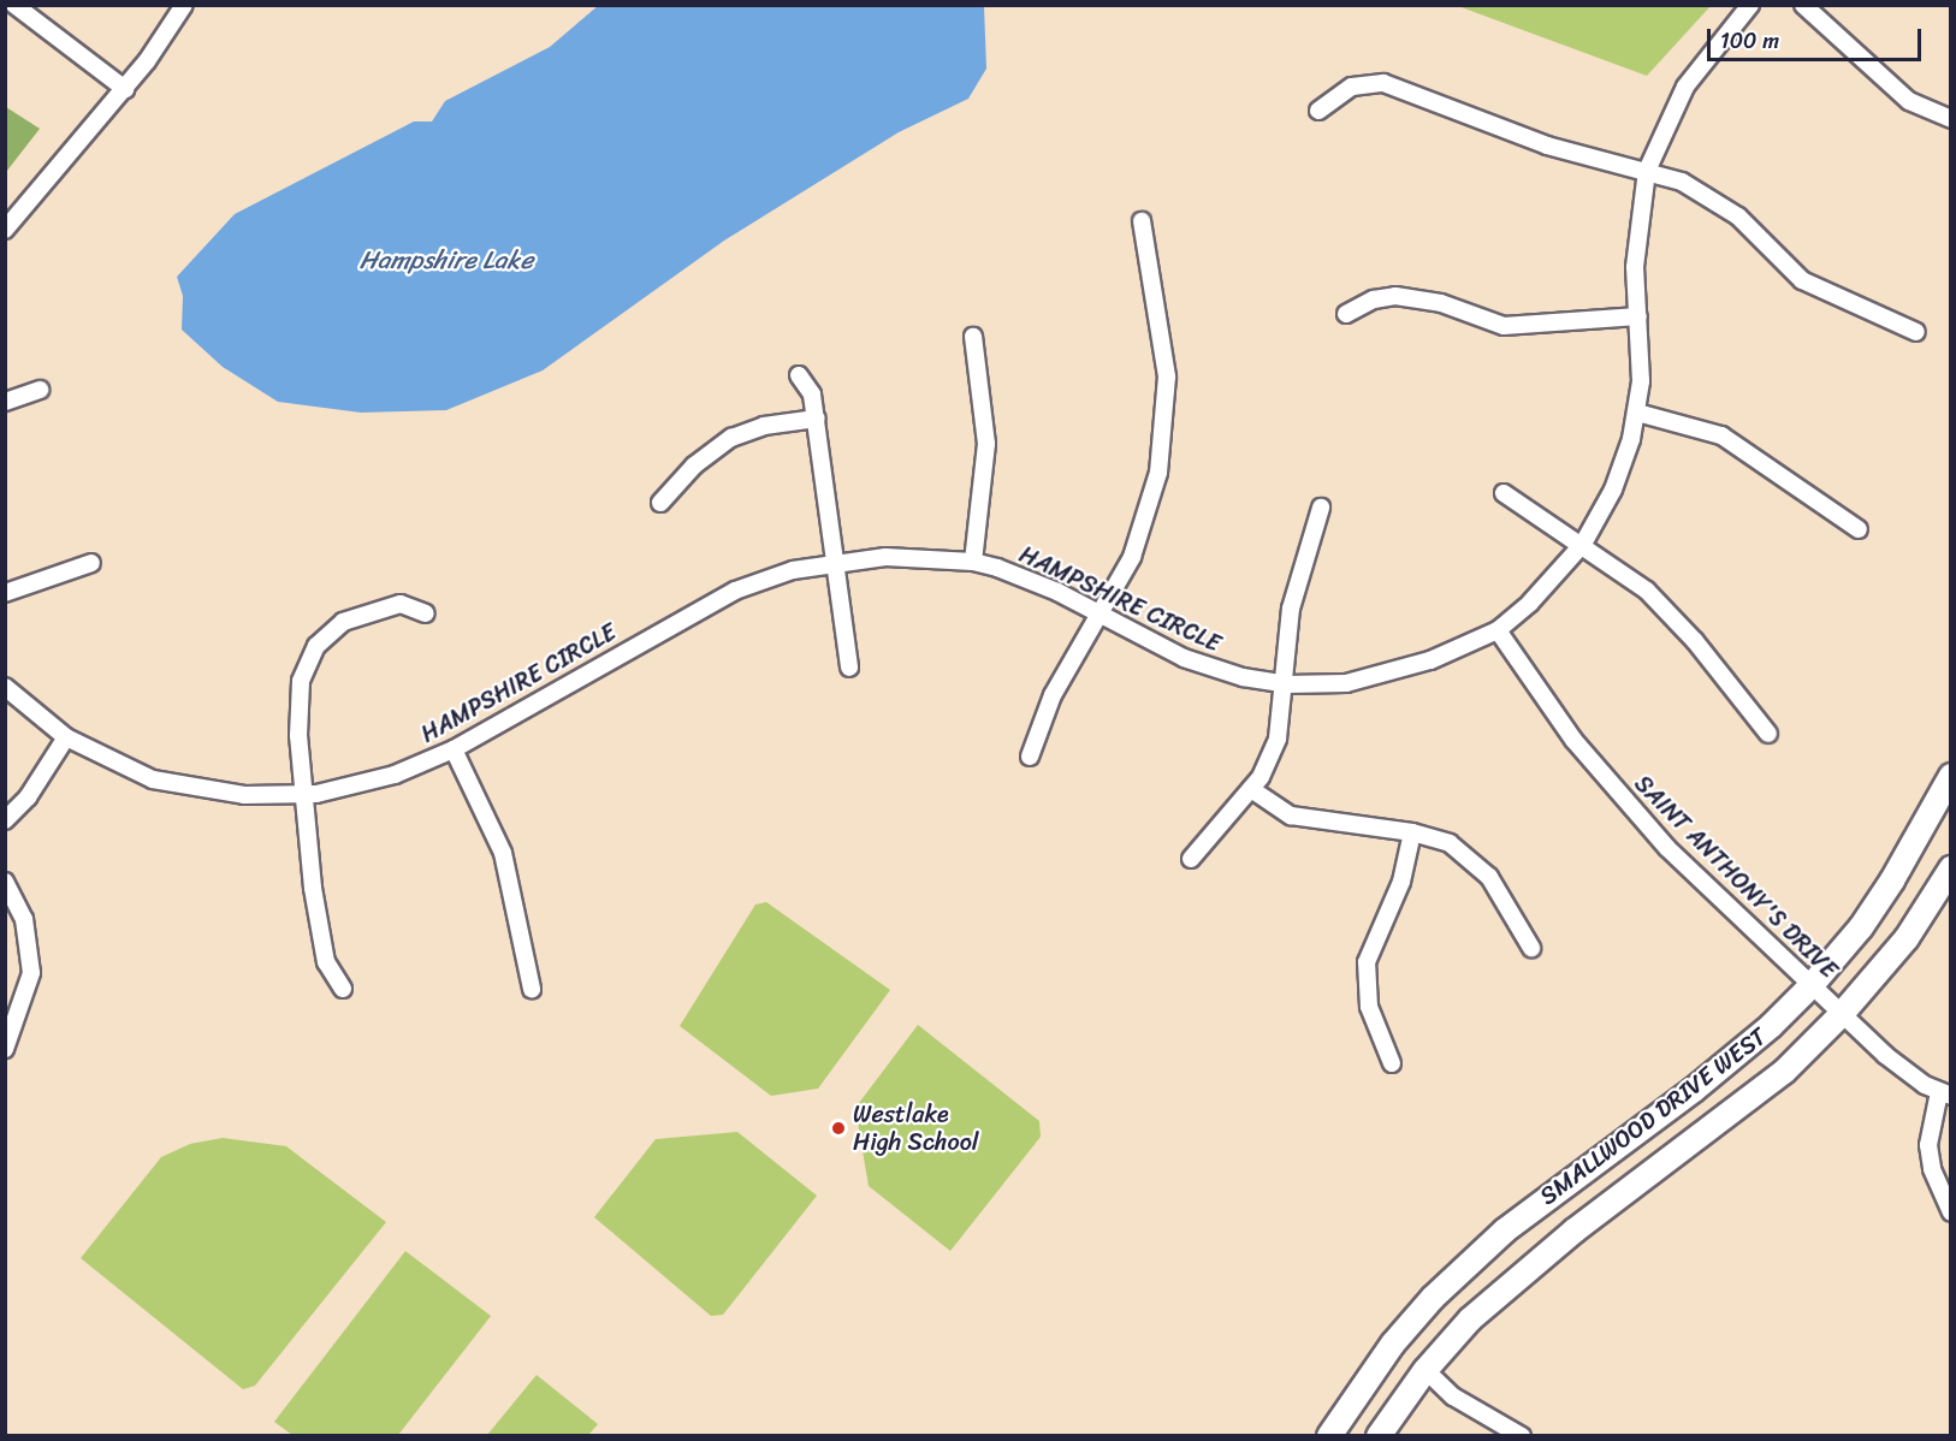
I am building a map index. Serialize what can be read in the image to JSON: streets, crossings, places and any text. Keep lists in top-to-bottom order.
{
  "streets": {
    "street": ["HAMPSHIRE CIRCLE", "SAINT ANTHONY'S DRIVE", "SMALLWOOD DRIVE WEST"]
  },
  "crossings": [
    ["HAMPSHIRE CIRCLE", "SAINT ANTHONY'S DRIVE"],
    ["SAINT ANTHONY'S DRIVE", "SMALLWOOD DRIVE WEST"]
  ],
  "water": ["Hampshire Lake"],
  "places": ["Westlake High School"],
  "scale_bar": "100 m"
}
